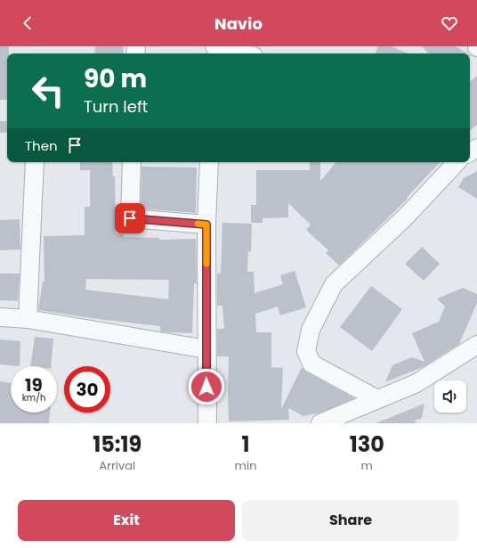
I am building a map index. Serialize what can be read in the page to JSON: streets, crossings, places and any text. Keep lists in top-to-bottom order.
{
  "page": {
    "header": "Navio",
    "turn": ["90 m", "Turn left"],
    "then": "Then",
    "speed": "19 km/h",
    "limit": "30",
    "eta": [
      "15:19",
      "Arrival",
      "1",
      "min",
      "130",
      "m"
    ],
    "buttons": ["Exit", "Share"]
  }
}
